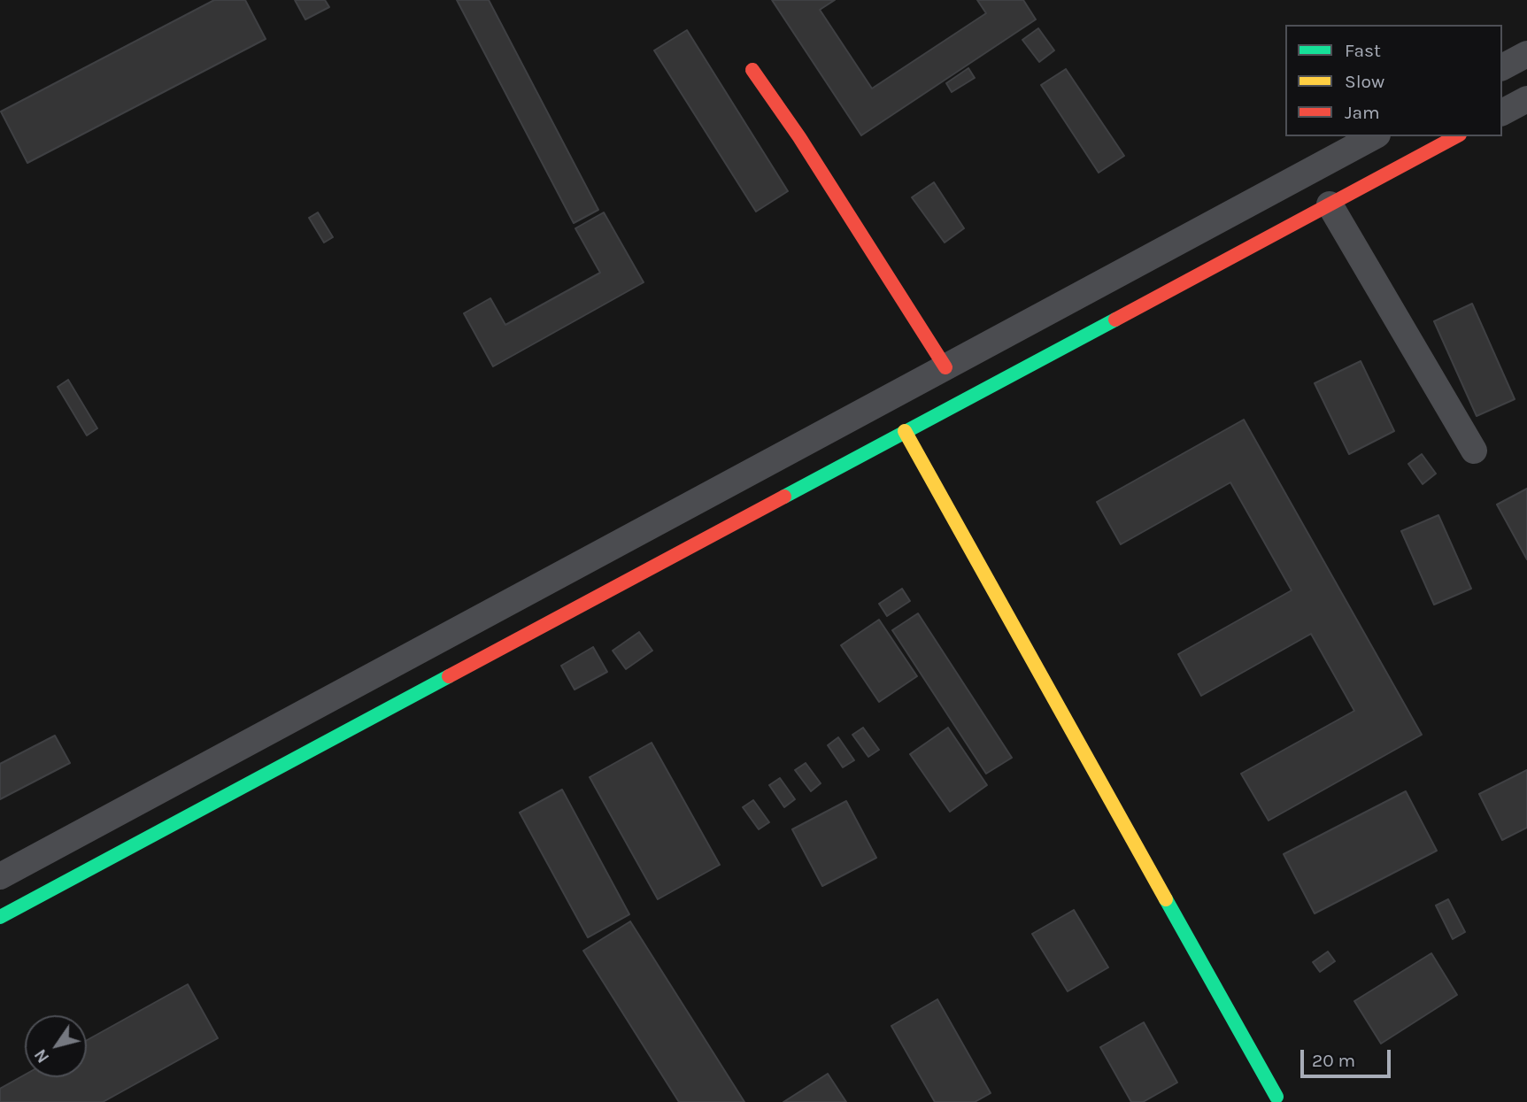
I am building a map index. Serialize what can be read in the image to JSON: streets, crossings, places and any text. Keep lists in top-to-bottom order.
{
  "legend": ["Fast", "Slow", "Jam"],
  "scale_bar": "20 m",
  "north": "bottom left"
}
